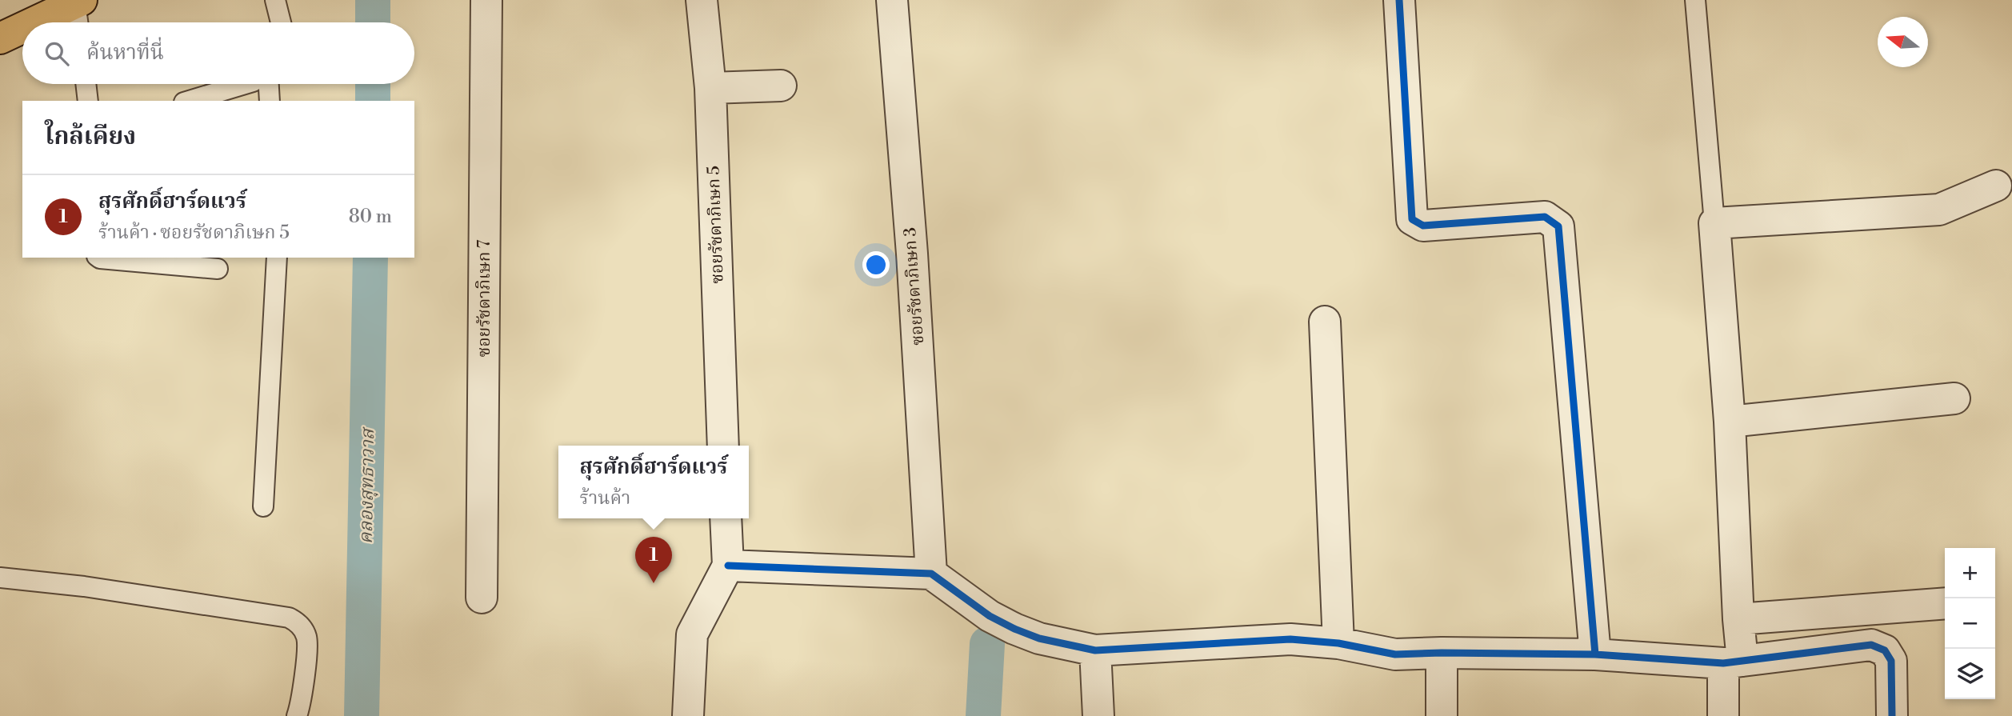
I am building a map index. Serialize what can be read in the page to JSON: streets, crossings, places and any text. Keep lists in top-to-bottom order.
{
  "streets": {
    "street": ["ซอยรัชดาภิเษก 5", "ซอยรัชดาภิเษก 3", "ซอยรัชดาภิเษก 7"]
  },
  "water": ["คลองสุทธาวาส"],
  "north": "left",
  "page": {
    "search": "ค้นหาที่นี่",
    "heading": "ใกล้เคียง",
    "list": [
      {
        "mark": "1",
        "name": "สุรศักดิ์ฮาร์ดแวร์",
        "note": "ร้านค้า · ซอยรัชดาภิเษก 5",
        "value": "80 m"
      }
    ],
    "popup": ["สุรศักดิ์ฮาร์ดแวร์", "ร้านค้า"],
    "pins": "1",
    "map_buttons": ["+", "−"]
  }
}
